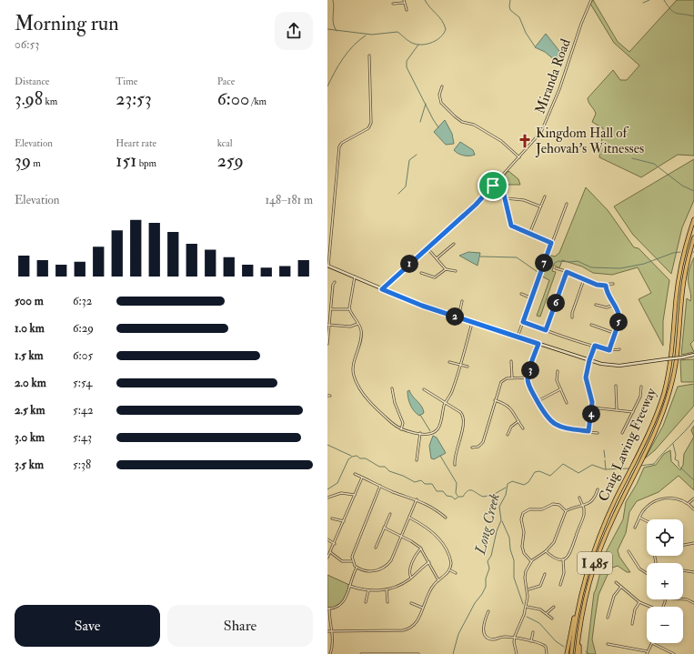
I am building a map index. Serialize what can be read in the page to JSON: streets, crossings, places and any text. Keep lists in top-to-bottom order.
{
  "streets": {
    "highway": ["Craig Lawing Freeway", "I 485"],
    "street": ["Miranda Road"]
  },
  "water": ["Long Creek"],
  "places": {
    "church": ["Kingdom Hall of Jehovah’s Witnesses"]
  },
  "page": {
    "heading": ["Morning run", "06:53"],
    "stats": [
      ["Distance", "3.98 km"],
      ["Time", "23:53"],
      ["Pace", "6:00 /km"],
      ["Elevation", "39 m"],
      ["Heart rate", "151 bpm"],
      ["kcal", "259"]
    ],
    "chart": ["Elevation", "148–181 m"],
    "pins": [
      "7",
      "1",
      "6",
      "2",
      "5",
      "3",
      "4"
    ],
    "list": [
      {
        "name": "500 m",
        "note": "6:32"
      },
      {
        "name": "1.0 km",
        "note": "6:29"
      },
      {
        "name": "1.5 km",
        "note": "6:05"
      },
      {
        "name": "2.0 km",
        "note": "5:54"
      },
      {
        "name": "2.5 km",
        "note": "5:42"
      },
      {
        "name": "3.0 km",
        "note": "5:43"
      },
      {
        "name": "3.5 km",
        "note": "5:38"
      }
    ],
    "map_buttons": ["+", "−"],
    "buttons": ["Save", "Share"]
  }
}
